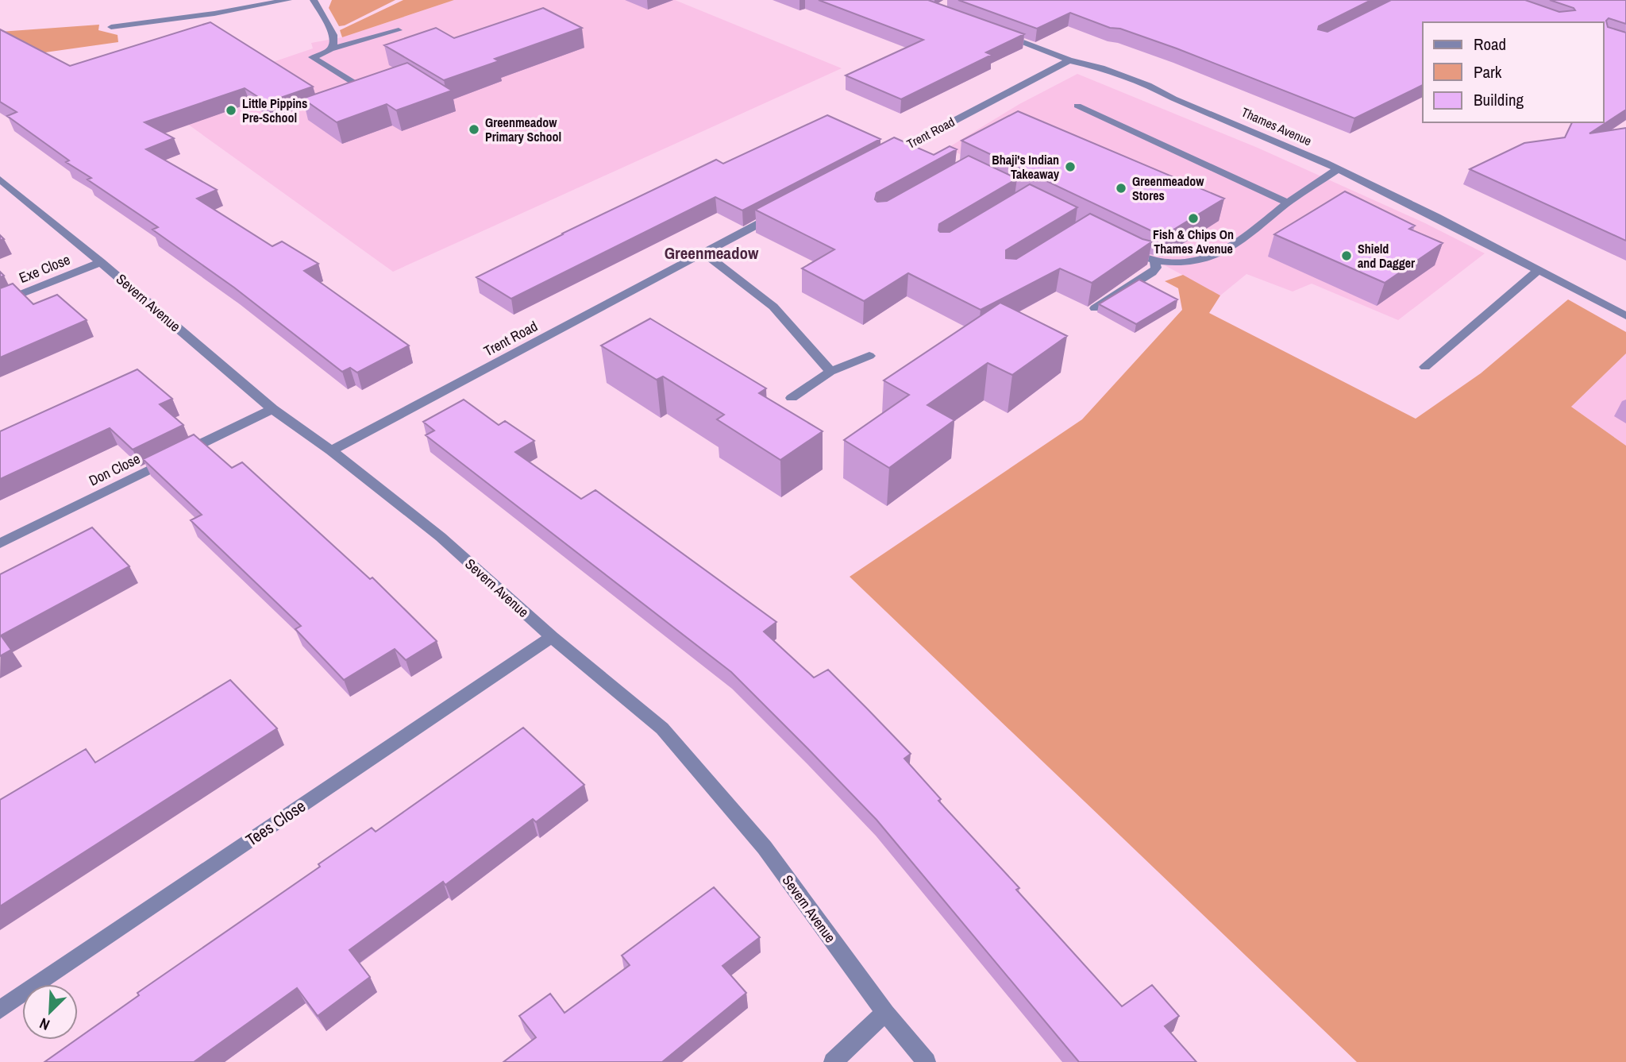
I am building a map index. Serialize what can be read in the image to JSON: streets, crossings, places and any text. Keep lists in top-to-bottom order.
{
  "streets": {
    "street": [
      "Thames Avenue",
      "Trent Road",
      "Exe Close",
      "Severn Avenue",
      "Don Close",
      "Tees Close"
    ]
  },
  "crossings": [
    ["Thames Avenue", "Trent Road"],
    ["Trent Road", "Severn Avenue"],
    ["Exe Close", "Severn Avenue"],
    ["Severn Avenue", "Don Close"],
    ["Severn Avenue", "Tees Close"]
  ],
  "districts": ["Greenmeadow"],
  "places": [
    "Little Pippins Pre-School",
    "Greenmeadow Primary School",
    "Bhaji's Indian Takeaway",
    "Greenmeadow Stores",
    "Fish & Chips On Thames Avenue",
    "Shield and Dagger"
  ],
  "legend": ["Road", "Park", "Building"],
  "north": "bottom left"
}
